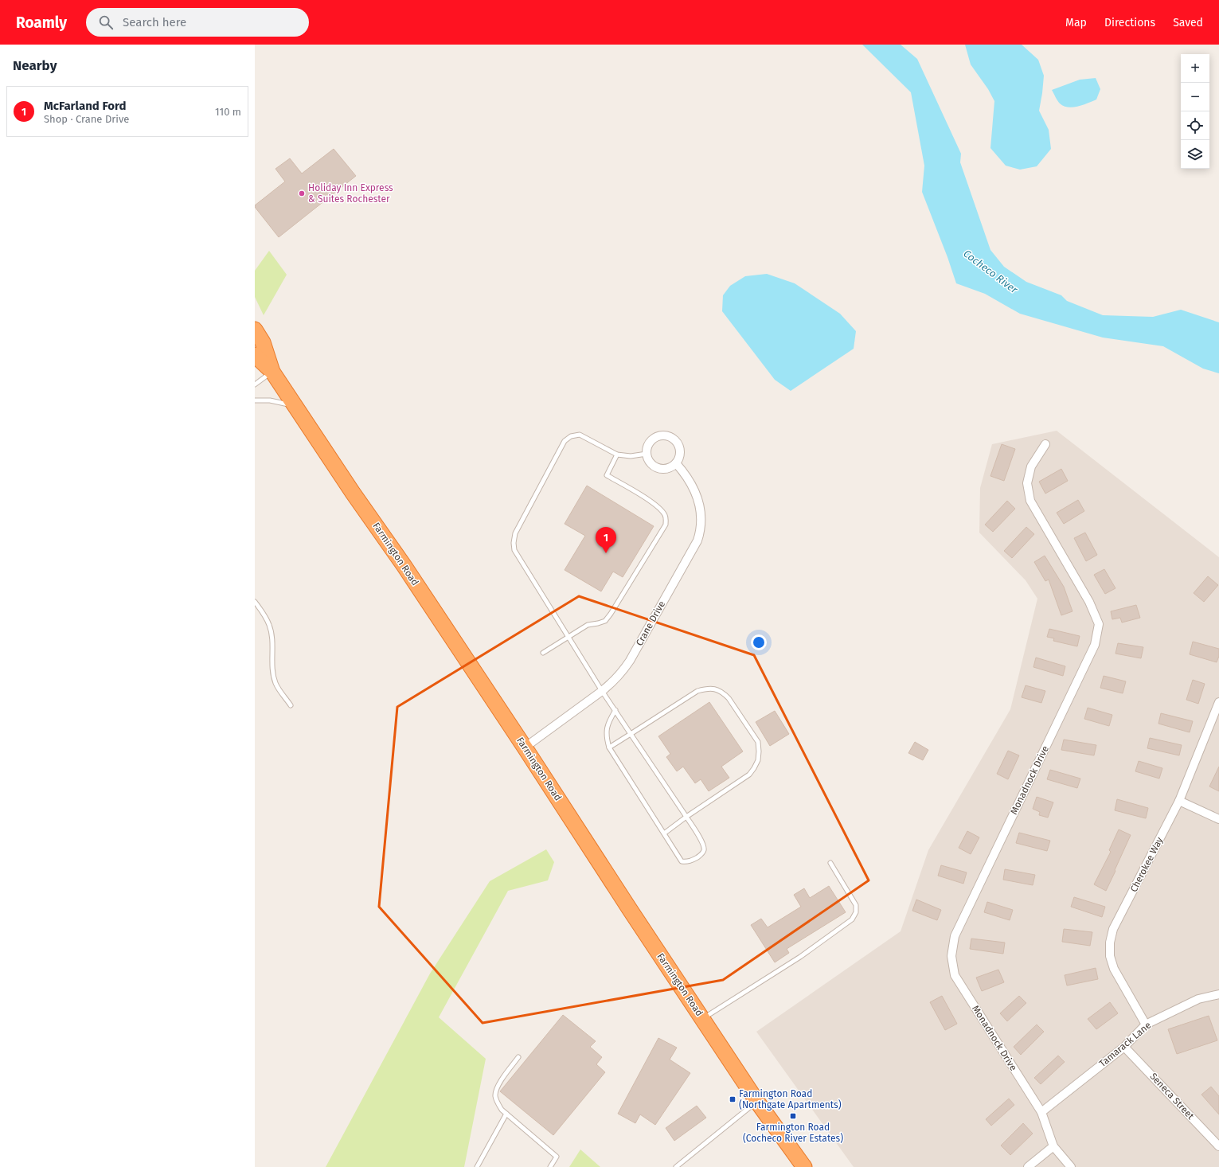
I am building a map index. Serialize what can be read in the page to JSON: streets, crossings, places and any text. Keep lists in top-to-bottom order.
{
  "streets": {
    "highway": ["Farmington Road"],
    "street": [
      "Crane Drive",
      "Monadnock Drive",
      "Cherokee Way",
      "Tamarack Lane",
      "Seneca Street"
    ]
  },
  "crossings": [
    ["Farmington Road", "Crane Drive"],
    ["Monadnock Drive", "Tamarack Lane"],
    ["Cherokee Way", "Tamarack Lane"],
    ["Tamarack Lane", "Seneca Street"]
  ],
  "water": ["Cocheco River"],
  "places": {
    "other": ["Holiday Inn Express & Suites Rochester"],
    "transit": ["Farmington Road (Northgate Apartments)", "Farmington Road (Cocheco River Estates)"]
  },
  "page": {
    "header": "Roamly",
    "search": "Search here",
    "nav": ["Map", "Directions", "Saved"],
    "heading": "Nearby",
    "map_buttons": ["+", "−"],
    "list": [
      {
        "mark": "1",
        "name": "McFarland Ford",
        "note": "Shop · Crane Drive",
        "value": "110 m"
      }
    ],
    "pins": "1"
  }
}
